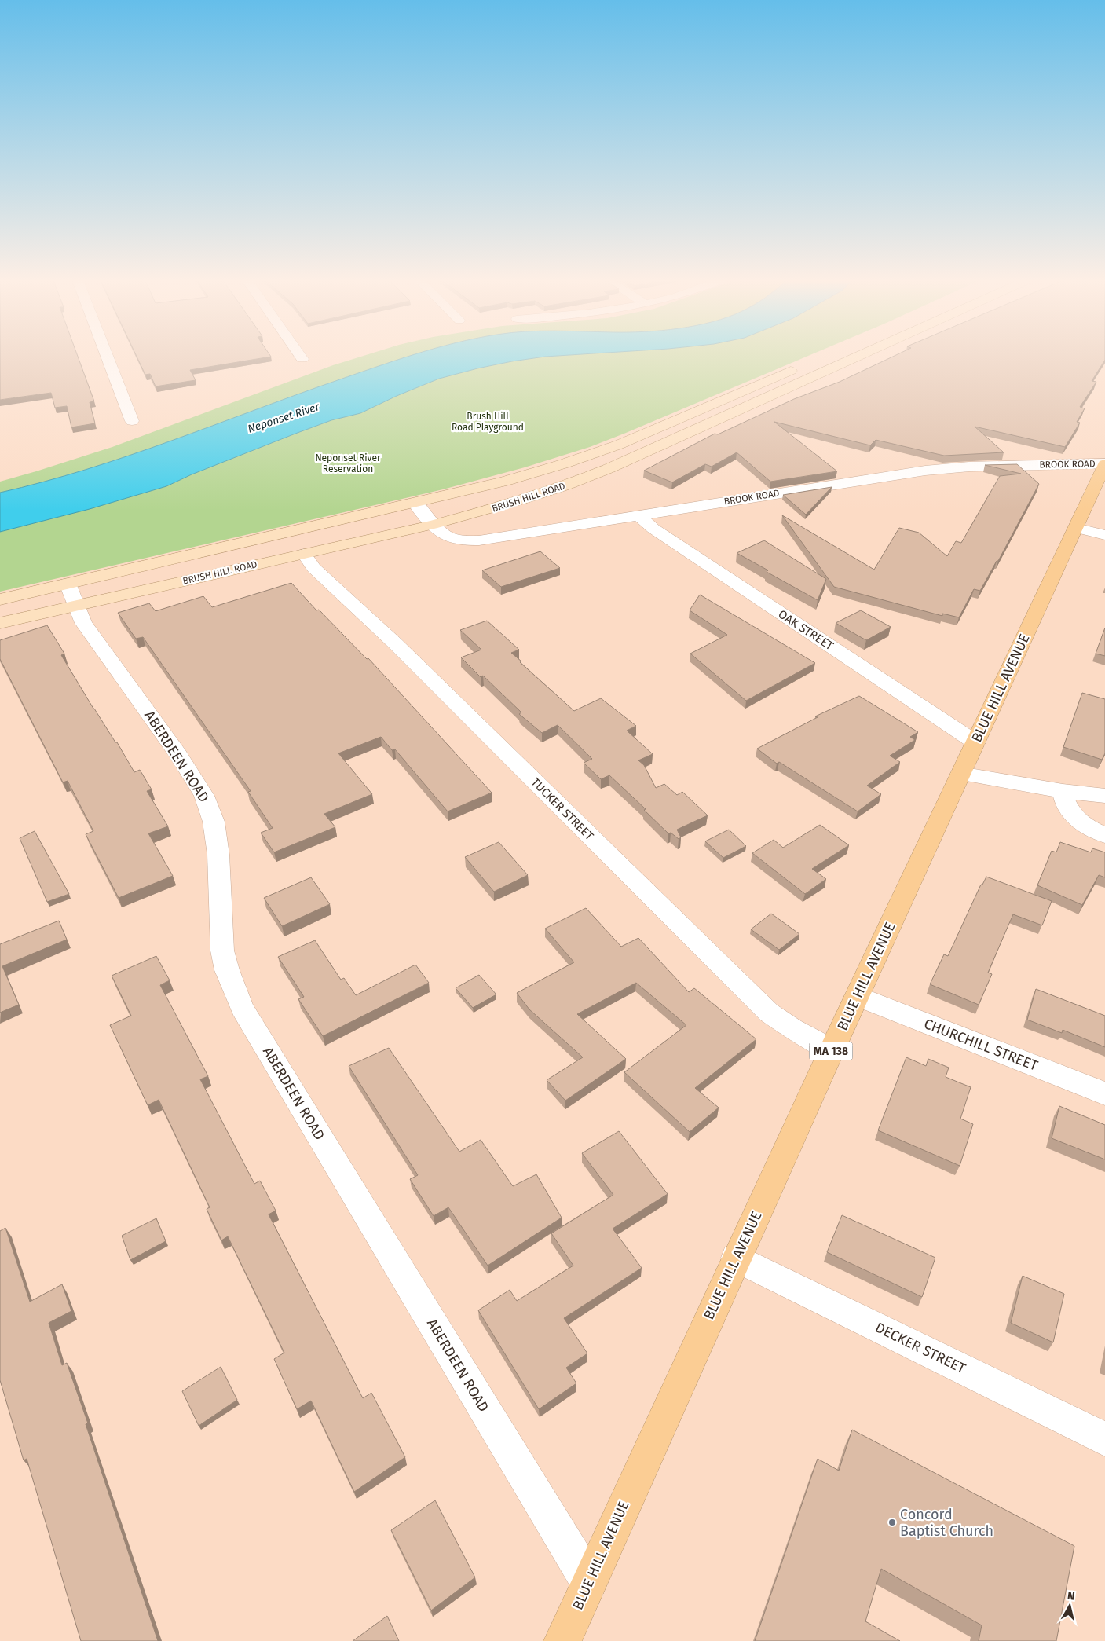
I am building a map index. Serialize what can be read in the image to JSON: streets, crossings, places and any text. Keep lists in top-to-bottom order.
{
  "streets": {
    "highway": ["BLUE HILL AVENUE", "MA 138"],
    "main road": ["BRUSH HILL ROAD"],
    "street": [
      "BROOK ROAD",
      "OAK STREET",
      "ABERDEEN ROAD",
      "TUCKER STREET",
      "CHURCHILL STREET",
      "DECKER STREET"
    ]
  },
  "crossings": [
    ["BROOK ROAD", "BRUSH HILL ROAD"],
    ["BROOK ROAD", "OAK STREET"],
    ["BROOK ROAD", "BLUE HILL AVENUE"],
    ["BRUSH HILL ROAD", "ABERDEEN ROAD"],
    ["BRUSH HILL ROAD", "TUCKER STREET"],
    ["OAK STREET", "BLUE HILL AVENUE"],
    ["BLUE HILL AVENUE", "ABERDEEN ROAD"],
    ["BLUE HILL AVENUE", "TUCKER STREET"],
    ["BLUE HILL AVENUE", "CHURCHILL STREET"],
    ["BLUE HILL AVENUE", "DECKER STREET"]
  ],
  "water": ["Neponset River"],
  "parks": ["Brush Hill Road Playground", "Neponset River Reservation"],
  "places": ["Concord Baptist Church"],
  "north": "top"
}
